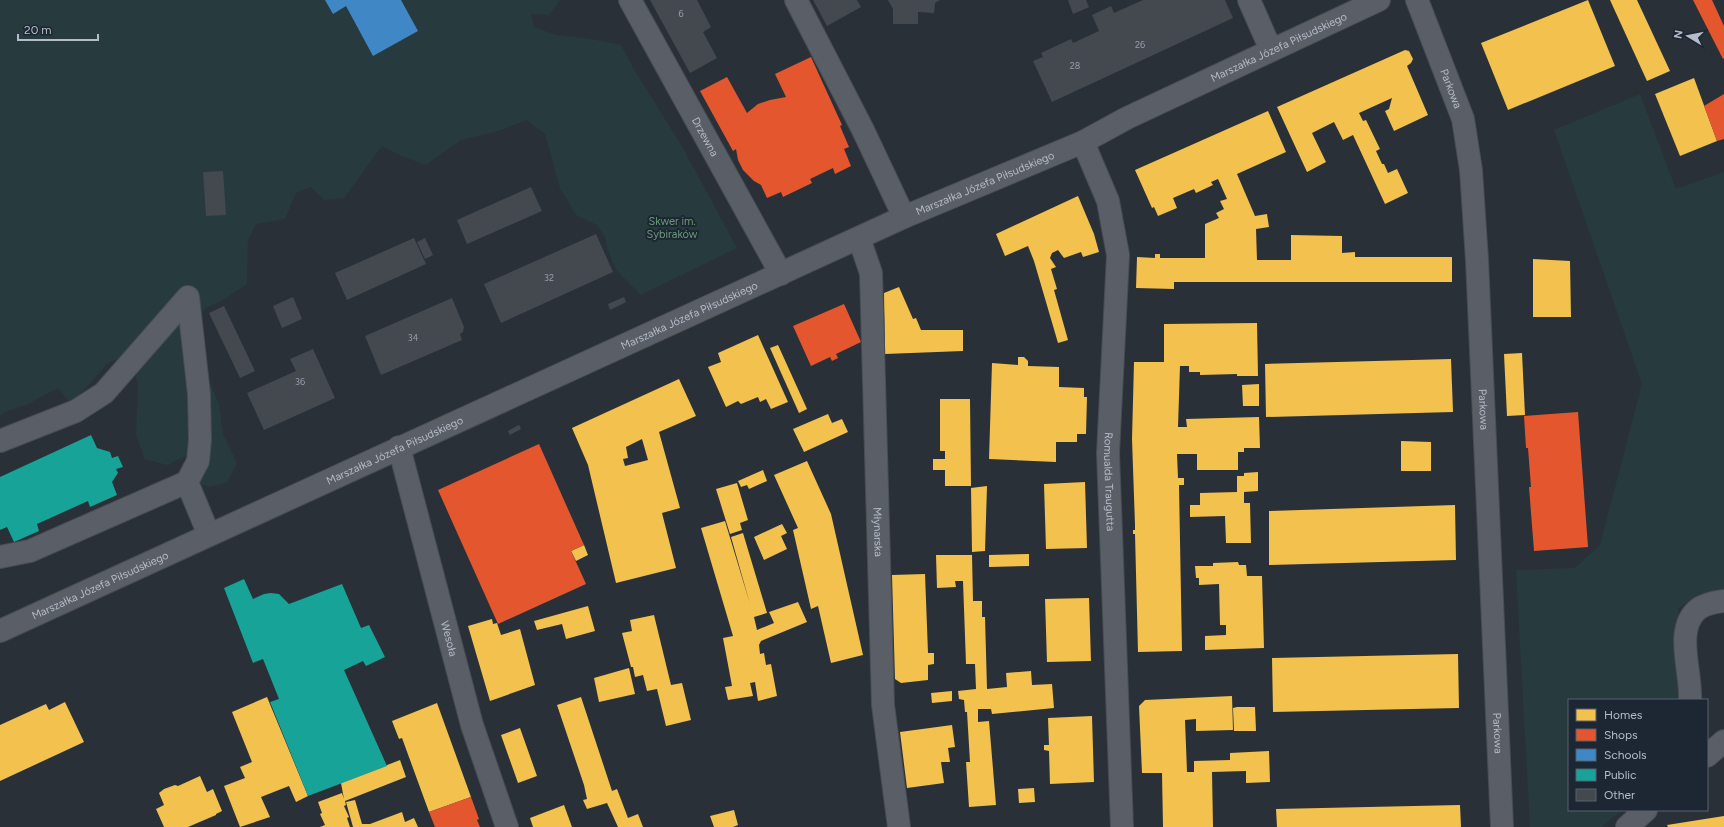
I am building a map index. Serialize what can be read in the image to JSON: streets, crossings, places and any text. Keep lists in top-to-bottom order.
{
  "streets": {
    "street": [
      "Marszałka Józefa Piłsudskiego",
      "Parkowa",
      "Drzewna",
      "Romualda Traugutta",
      "Młynarska",
      "Wesoła"
    ]
  },
  "crossings": [
    ["Marszałka Józefa Piłsudskiego", "Drzewna"],
    ["Marszałka Józefa Piłsudskiego", "Romualda Traugutta"],
    ["Marszałka Józefa Piłsudskiego", "Młynarska"],
    ["Marszałka Józefa Piłsudskiego", "Wesoła"]
  ],
  "parks": ["Skwer im. Sybiraków"],
  "house_numbers": [
    "6",
    "26",
    "28",
    "32",
    "34",
    "36"
  ],
  "legend": [
    "Homes",
    "Shops",
    "Schools",
    "Public",
    "Other"
  ],
  "scale_bar": "20 m",
  "north": "left"
}
